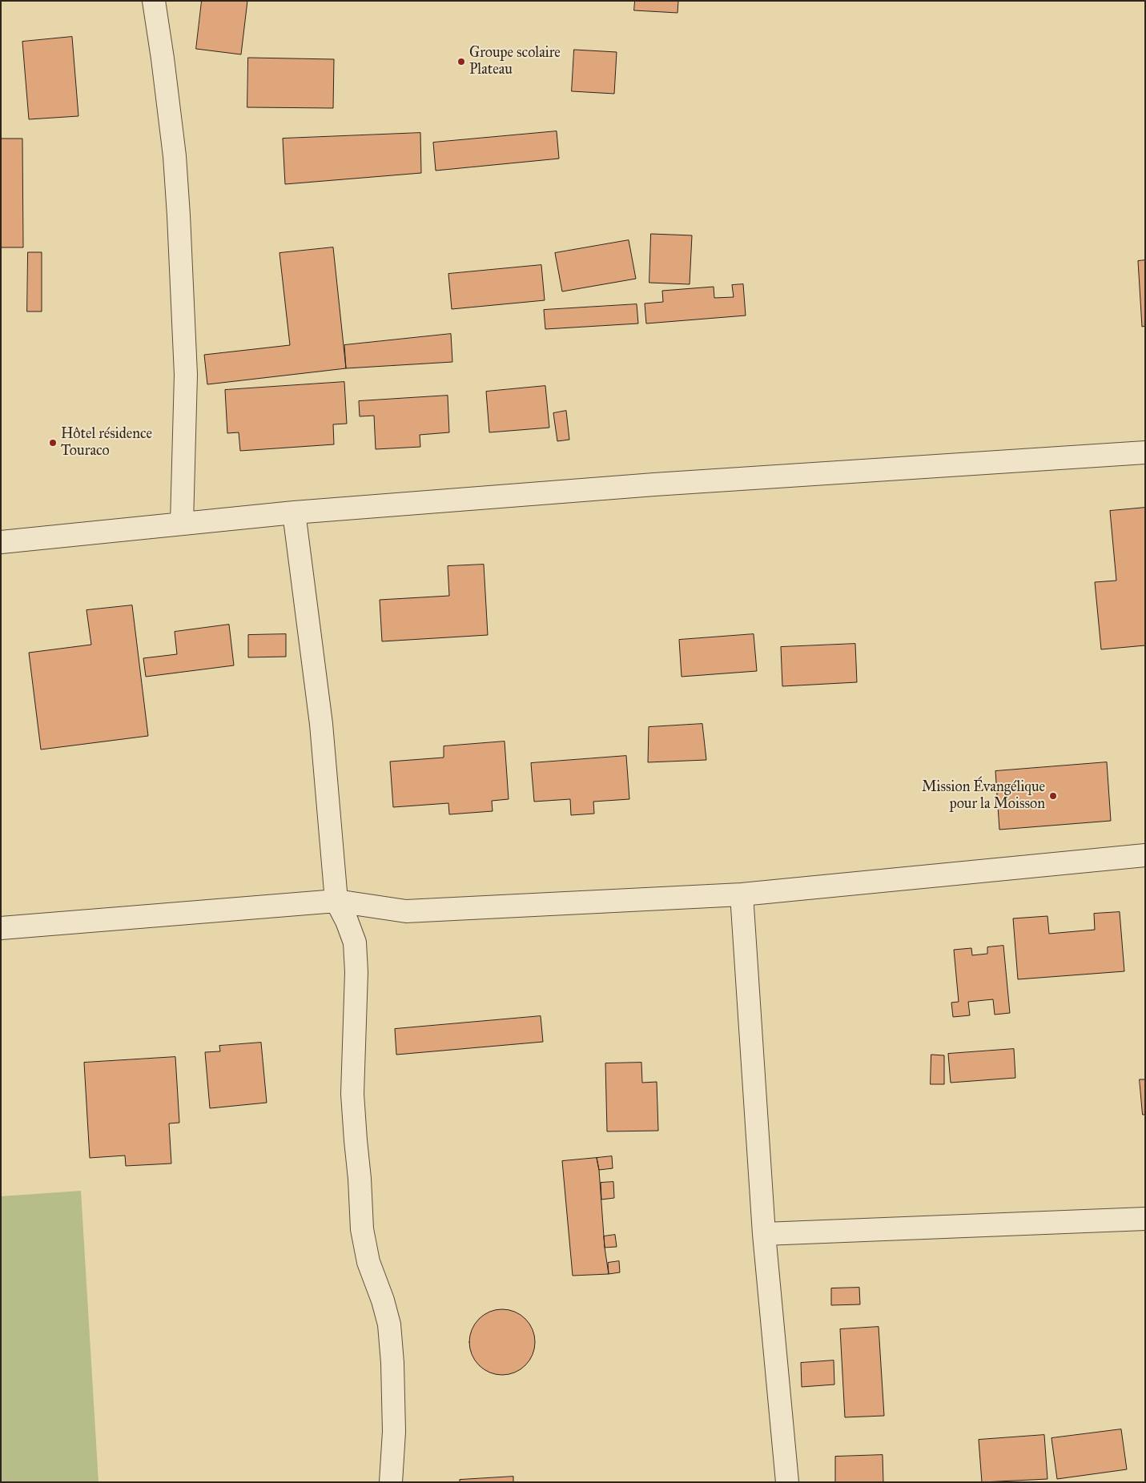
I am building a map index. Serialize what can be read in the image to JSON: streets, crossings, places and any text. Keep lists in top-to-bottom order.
{
  "places": ["Groupe scolaire Plateau", "Hôtel résidence Touraco", "Mission Évangélique pour la Moisson"]
}
